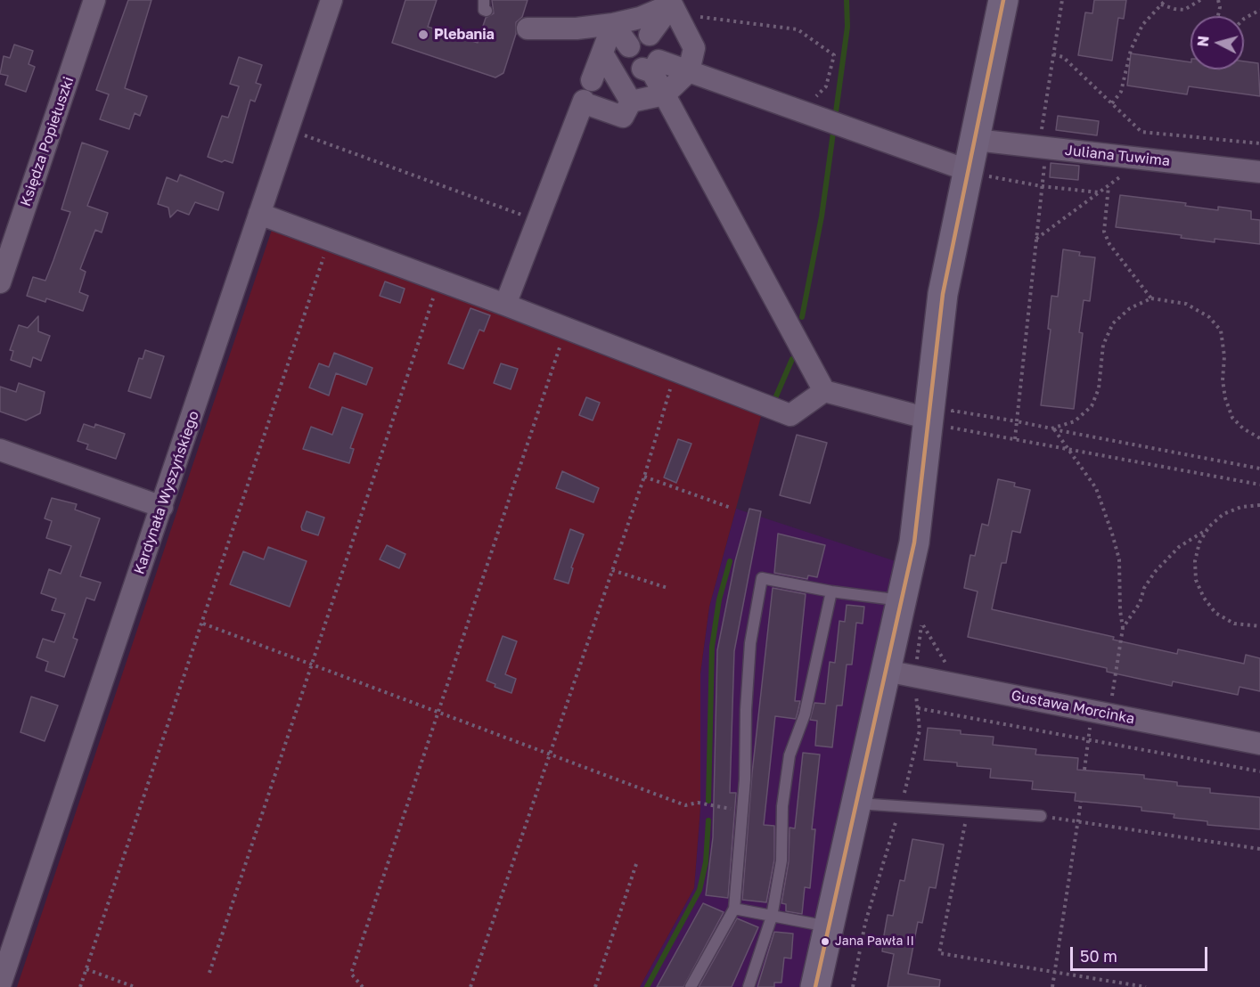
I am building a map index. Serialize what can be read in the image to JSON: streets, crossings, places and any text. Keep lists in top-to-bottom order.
{
  "streets": {
    "street": [
      "Księdza Popiełuszki",
      "Juliana Tuwima",
      "Kardynała Wyszyńskiego",
      "Gustawa Morcinka"
    ]
  },
  "places": ["Plebania", "Jana Pawła II"],
  "scale_bar": "50 m",
  "north": "left"
}
